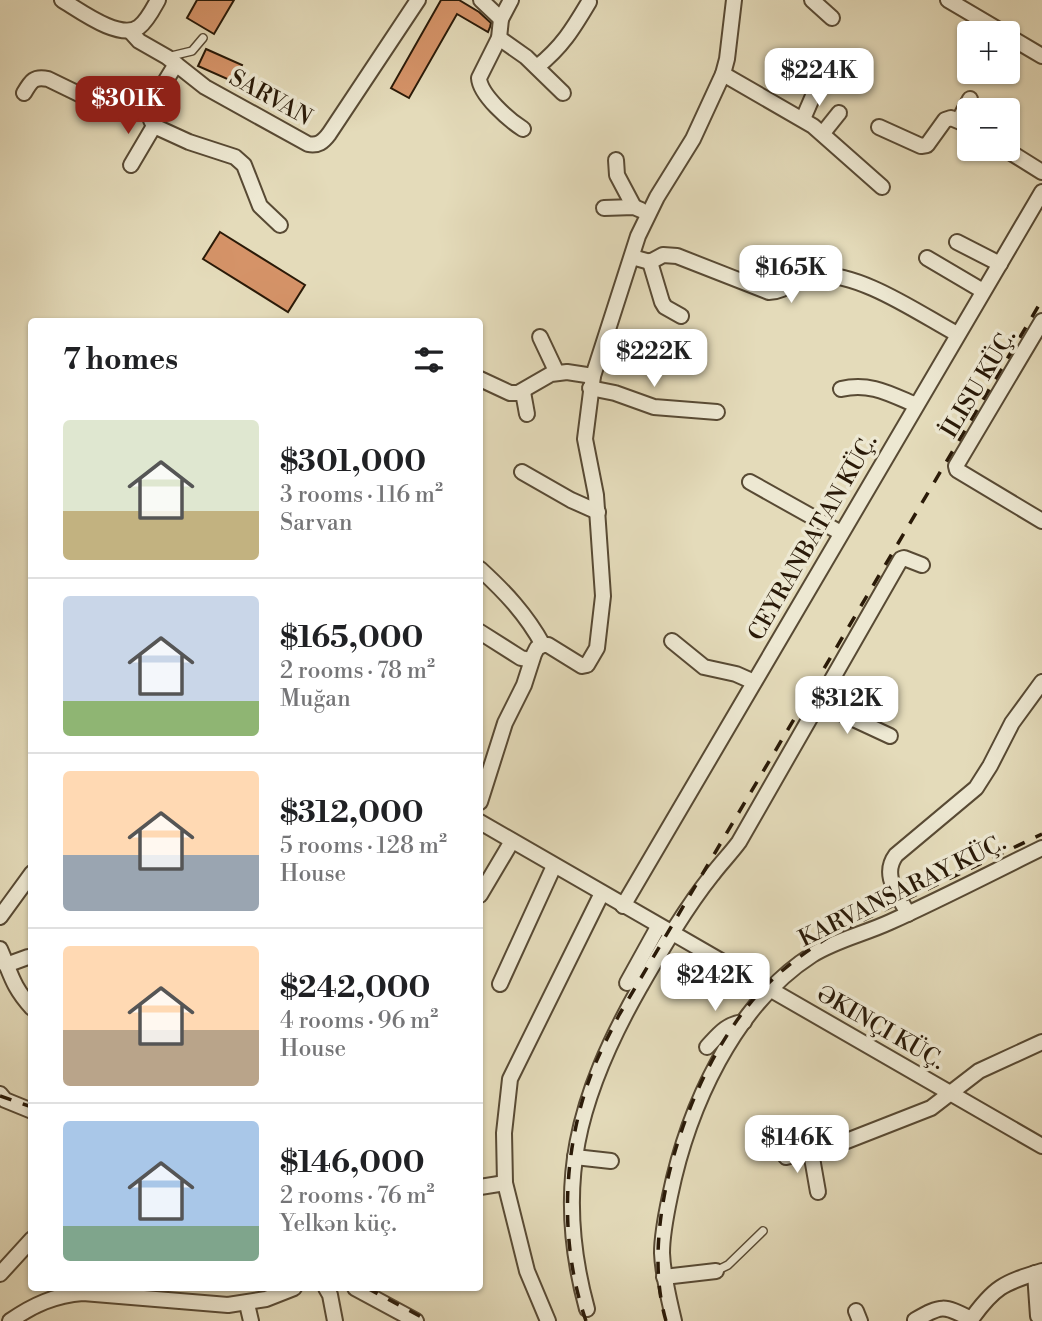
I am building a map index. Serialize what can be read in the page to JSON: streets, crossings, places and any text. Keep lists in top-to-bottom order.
{
  "streets": {
    "street": [
      "SARVAN",
      "İLISU KÜÇ.",
      "CEYRANBATAN KÜÇ.",
      "KARVANSARAY KÜÇ.",
      "ƏKINÇI KÜÇ."
    ]
  },
  "crossings": [
    ["CEYRANBATAN KÜÇ.", "ƏKINÇI KÜÇ."],
    ["KARVANSARAY KÜÇ.", "ƏKINÇI KÜÇ."]
  ],
  "page": {
    "map_buttons": ["+", "−"],
    "price": [
      "$224K",
      "$301K",
      "$165K",
      "$222K",
      "$312K",
      "$242K",
      "$146K"
    ],
    "heading": "7 homes",
    "list": [
      {
        "name": "$301,000",
        "note": "3 rooms · 116 m² · Sarvan"
      },
      {
        "name": "$165,000",
        "note": "2 rooms · 78 m² · Muğan"
      },
      {
        "name": "$312,000",
        "note": "5 rooms · 128 m² · House"
      },
      {
        "name": "$242,000",
        "note": "4 rooms · 96 m² · House"
      },
      {
        "name": "$146,000",
        "note": "2 rooms · 76 m² · Yelkən küç."
      }
    ]
  }
}
